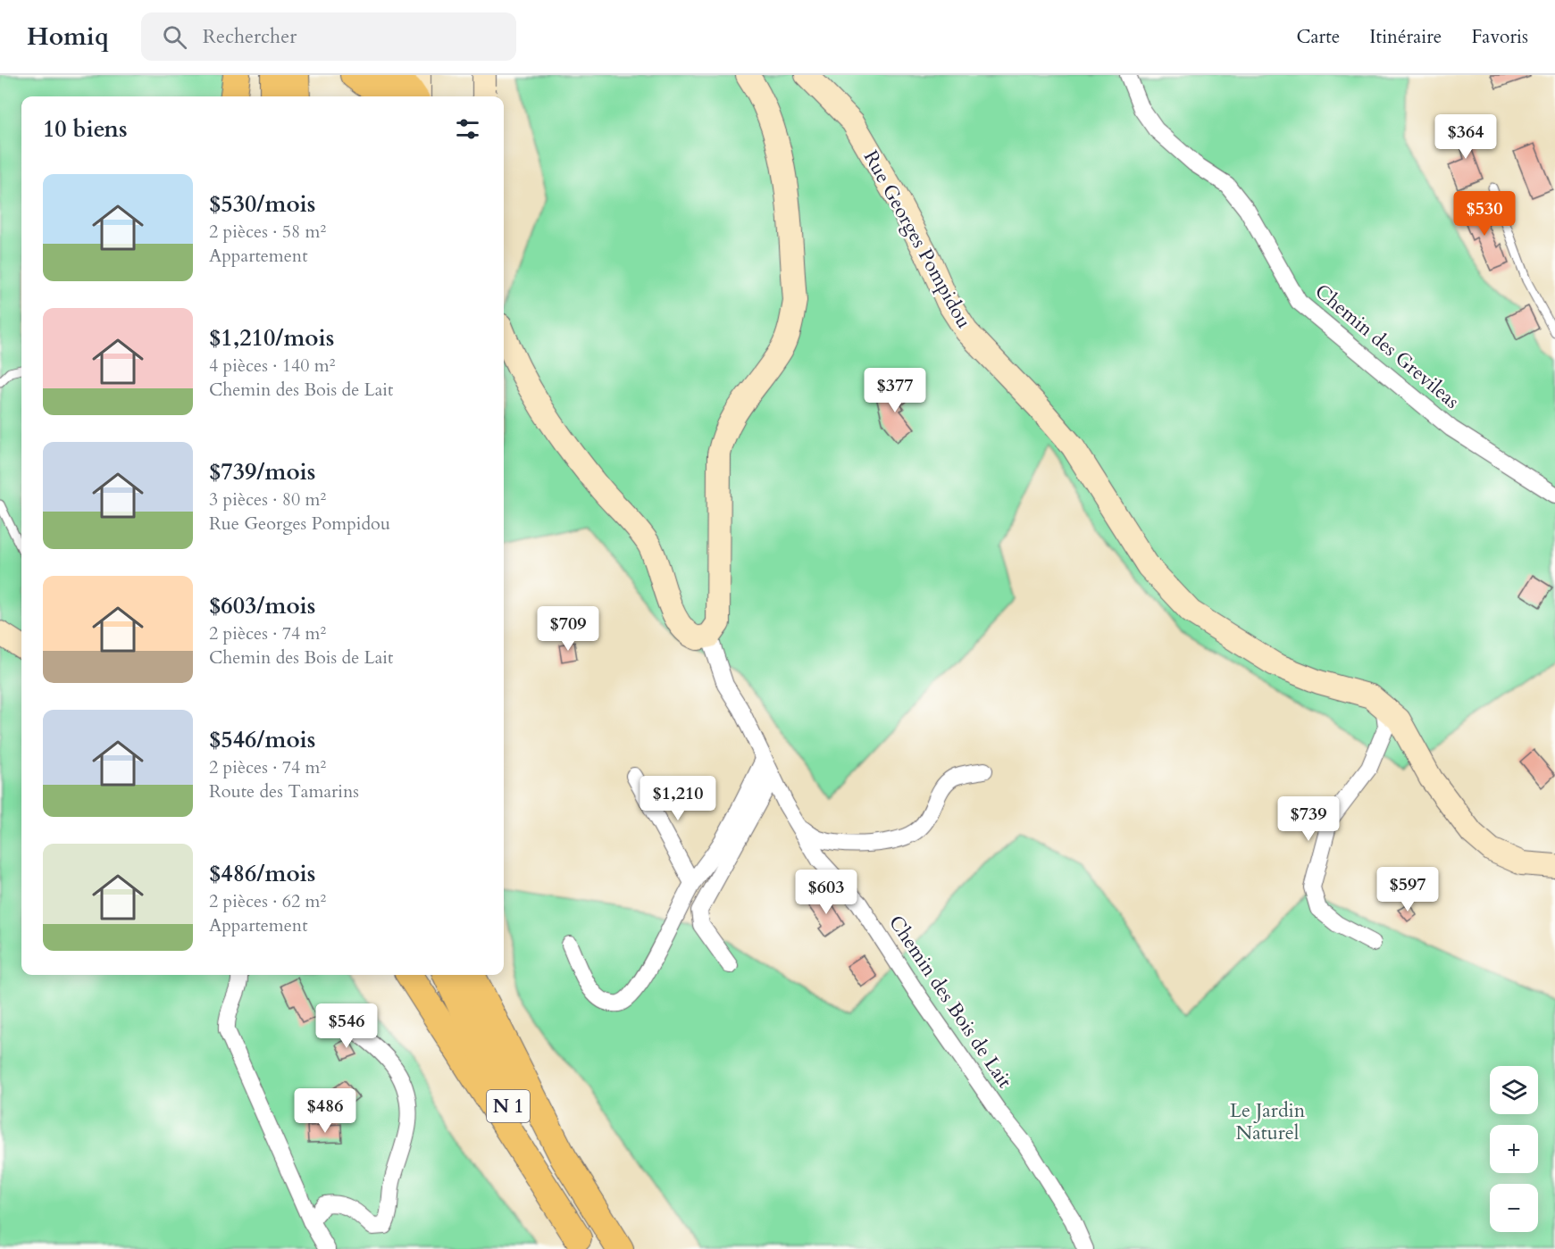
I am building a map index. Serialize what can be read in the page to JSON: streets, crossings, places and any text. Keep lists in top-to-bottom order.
{
  "streets": {
    "highway": ["N 1"],
    "main road": ["Rue Georges Pompidou"],
    "street": ["Chemin des Grevileas", "Chemin des Bois de Lait"]
  },
  "parks": ["Le Jardin Naturel"],
  "page": {
    "header": "Homiq",
    "search": "Rechercher",
    "nav": ["Carte", "Itinéraire", "Favoris"],
    "heading": "10 biens",
    "price": [
      "$364",
      "$530",
      "$377",
      "$709",
      "$1,210",
      "$739",
      "$597",
      "$603",
      "$546",
      "$486"
    ],
    "list": [
      {
        "name": "$530/mois",
        "note": "2 pièces · 58 m² · Appartement"
      },
      {
        "name": "$1,210/mois",
        "note": "4 pièces · 140 m² · Chemin des Bois de Lait"
      },
      {
        "name": "$739/mois",
        "note": "3 pièces · 80 m² · Rue Georges Pompidou"
      },
      {
        "name": "$603/mois",
        "note": "2 pièces · 74 m² · Chemin des Bois de Lait"
      },
      {
        "name": "$546/mois",
        "note": "2 pièces · 74 m² · Route des Tamarins"
      },
      {
        "name": "$486/mois",
        "note": "2 pièces · 62 m² · Appartement"
      }
    ],
    "map_buttons": ["+", "−"]
  }
}
